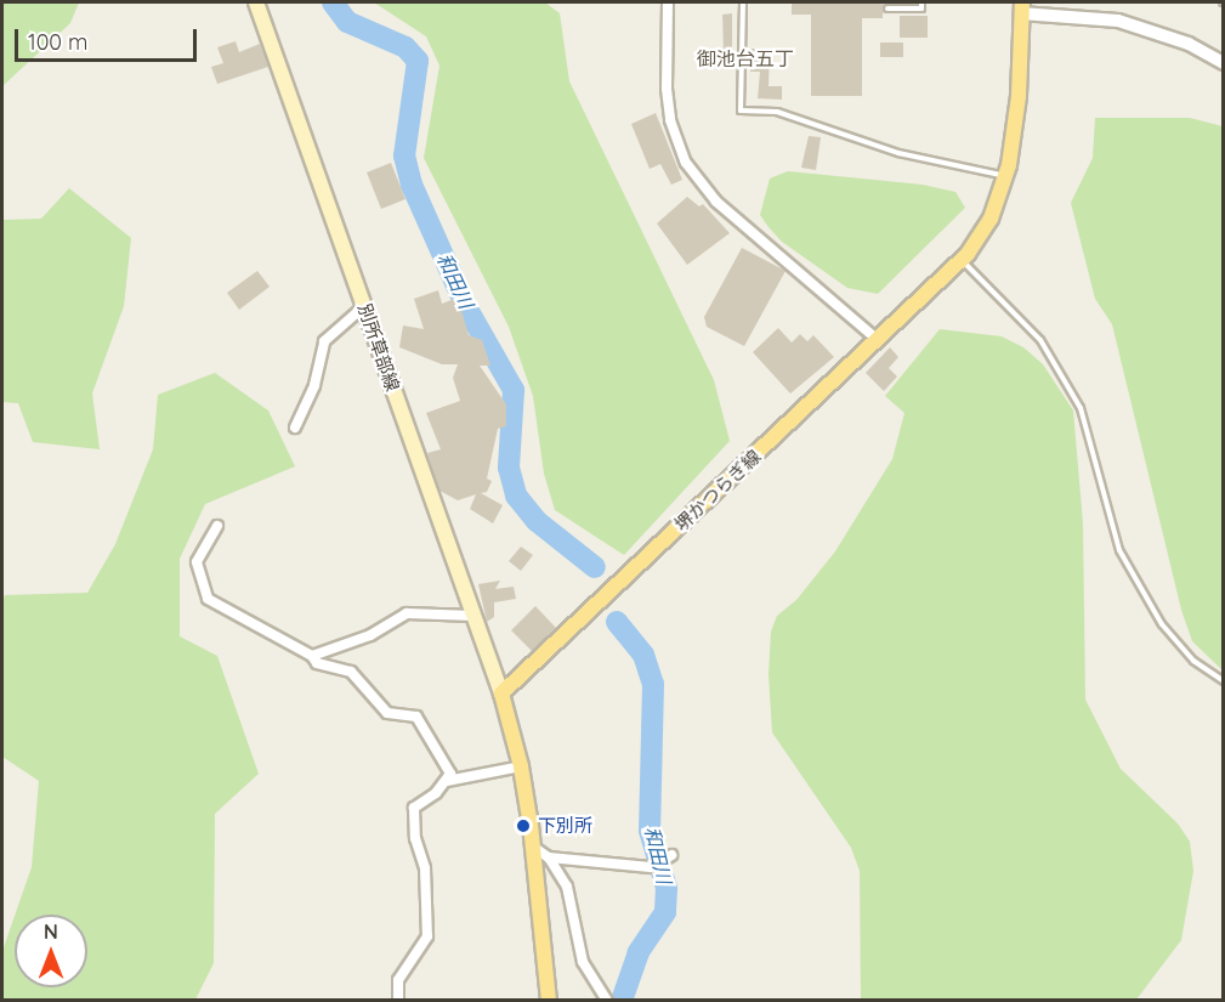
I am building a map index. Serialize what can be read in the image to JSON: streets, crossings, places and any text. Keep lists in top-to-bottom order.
{
  "streets": {
    "main road": ["別所草部線", "堺かつらぎ線"]
  },
  "crossings": [
    ["別所草部線", "堺かつらぎ線"]
  ],
  "districts": ["御池台五丁"],
  "water": ["和田川"],
  "places": ["下別所"],
  "scale_bar": "100 m",
  "north": "top"
}
